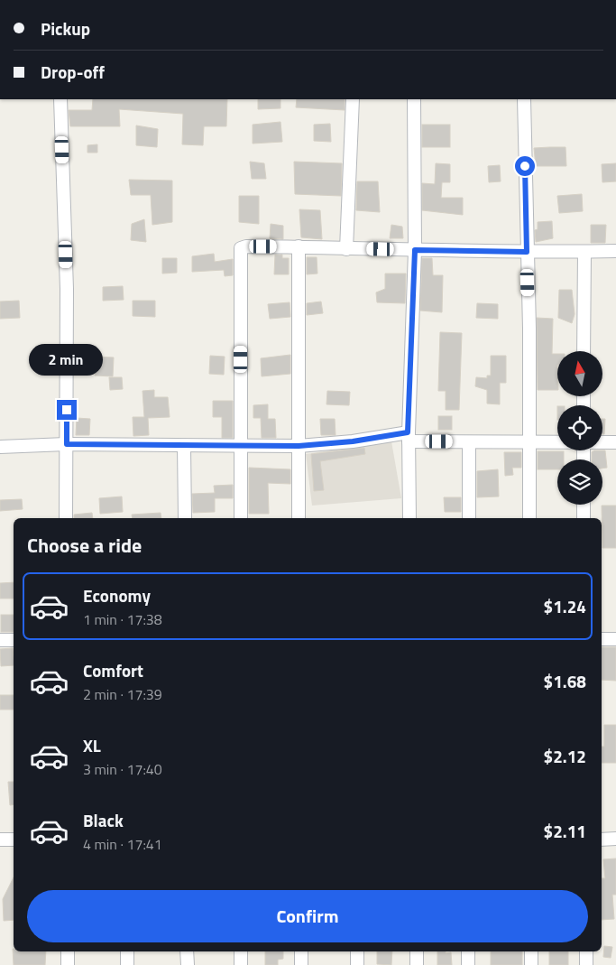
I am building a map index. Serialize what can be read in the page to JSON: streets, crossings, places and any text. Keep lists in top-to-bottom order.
{
  "north": "top",
  "page": {
    "banner": ["Pickup", "Drop-off"],
    "bubble": "2 min",
    "heading": "Choose a ride",
    "list": [
      {
        "name": "Economy",
        "note": "1 min · 17:38",
        "value": "$1.24"
      },
      {
        "name": "Comfort",
        "note": "2 min · 17:39",
        "value": "$1.68"
      },
      {
        "name": "XL",
        "note": "3 min · 17:40",
        "value": "$2.12"
      },
      {
        "name": "Black",
        "note": "4 min · 17:41",
        "value": "$2.11"
      }
    ],
    "buttons": "Confirm"
  }
}
